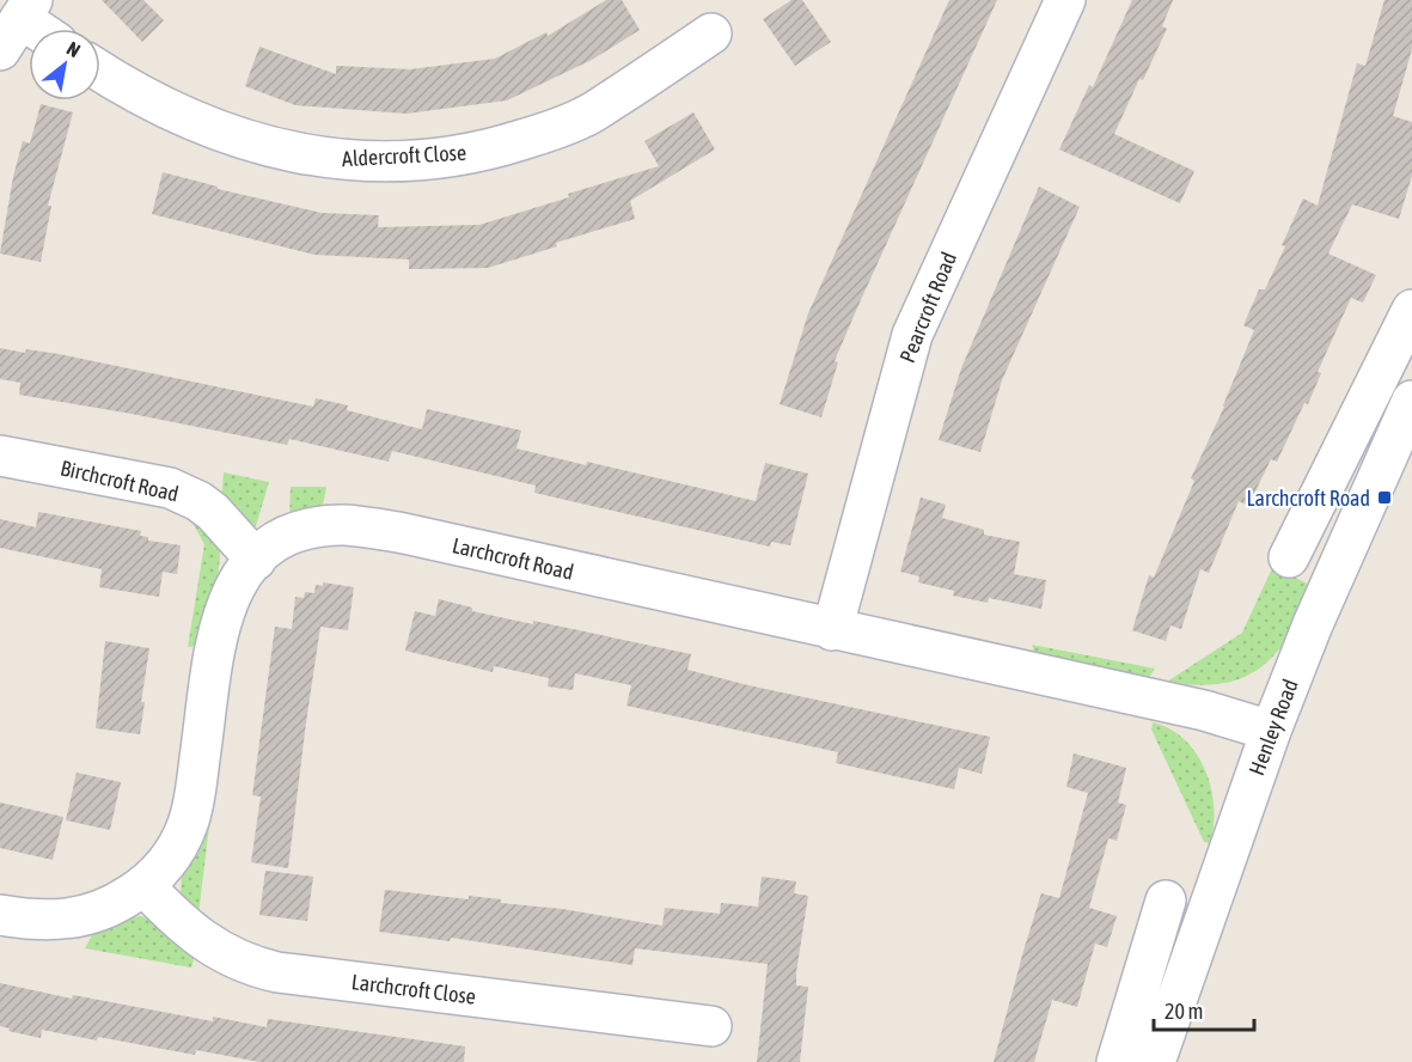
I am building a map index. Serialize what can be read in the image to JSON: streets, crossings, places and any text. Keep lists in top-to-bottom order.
{
  "streets": {
    "street": [
      "Aldercroft Close",
      "Pearcroft Road",
      "Birchcroft Road",
      "Larchcroft Road",
      "Henley Road",
      "Larchcroft Close"
    ]
  },
  "crossings": [
    ["Pearcroft Road", "Larchcroft Road"],
    ["Birchcroft Road", "Larchcroft Road"],
    ["Larchcroft Road", "Henley Road"],
    ["Larchcroft Road", "Larchcroft Close"]
  ],
  "places": {
    "transit": ["Larchcroft Road"]
  },
  "scale_bar": "20 m",
  "north": "top right"
}
